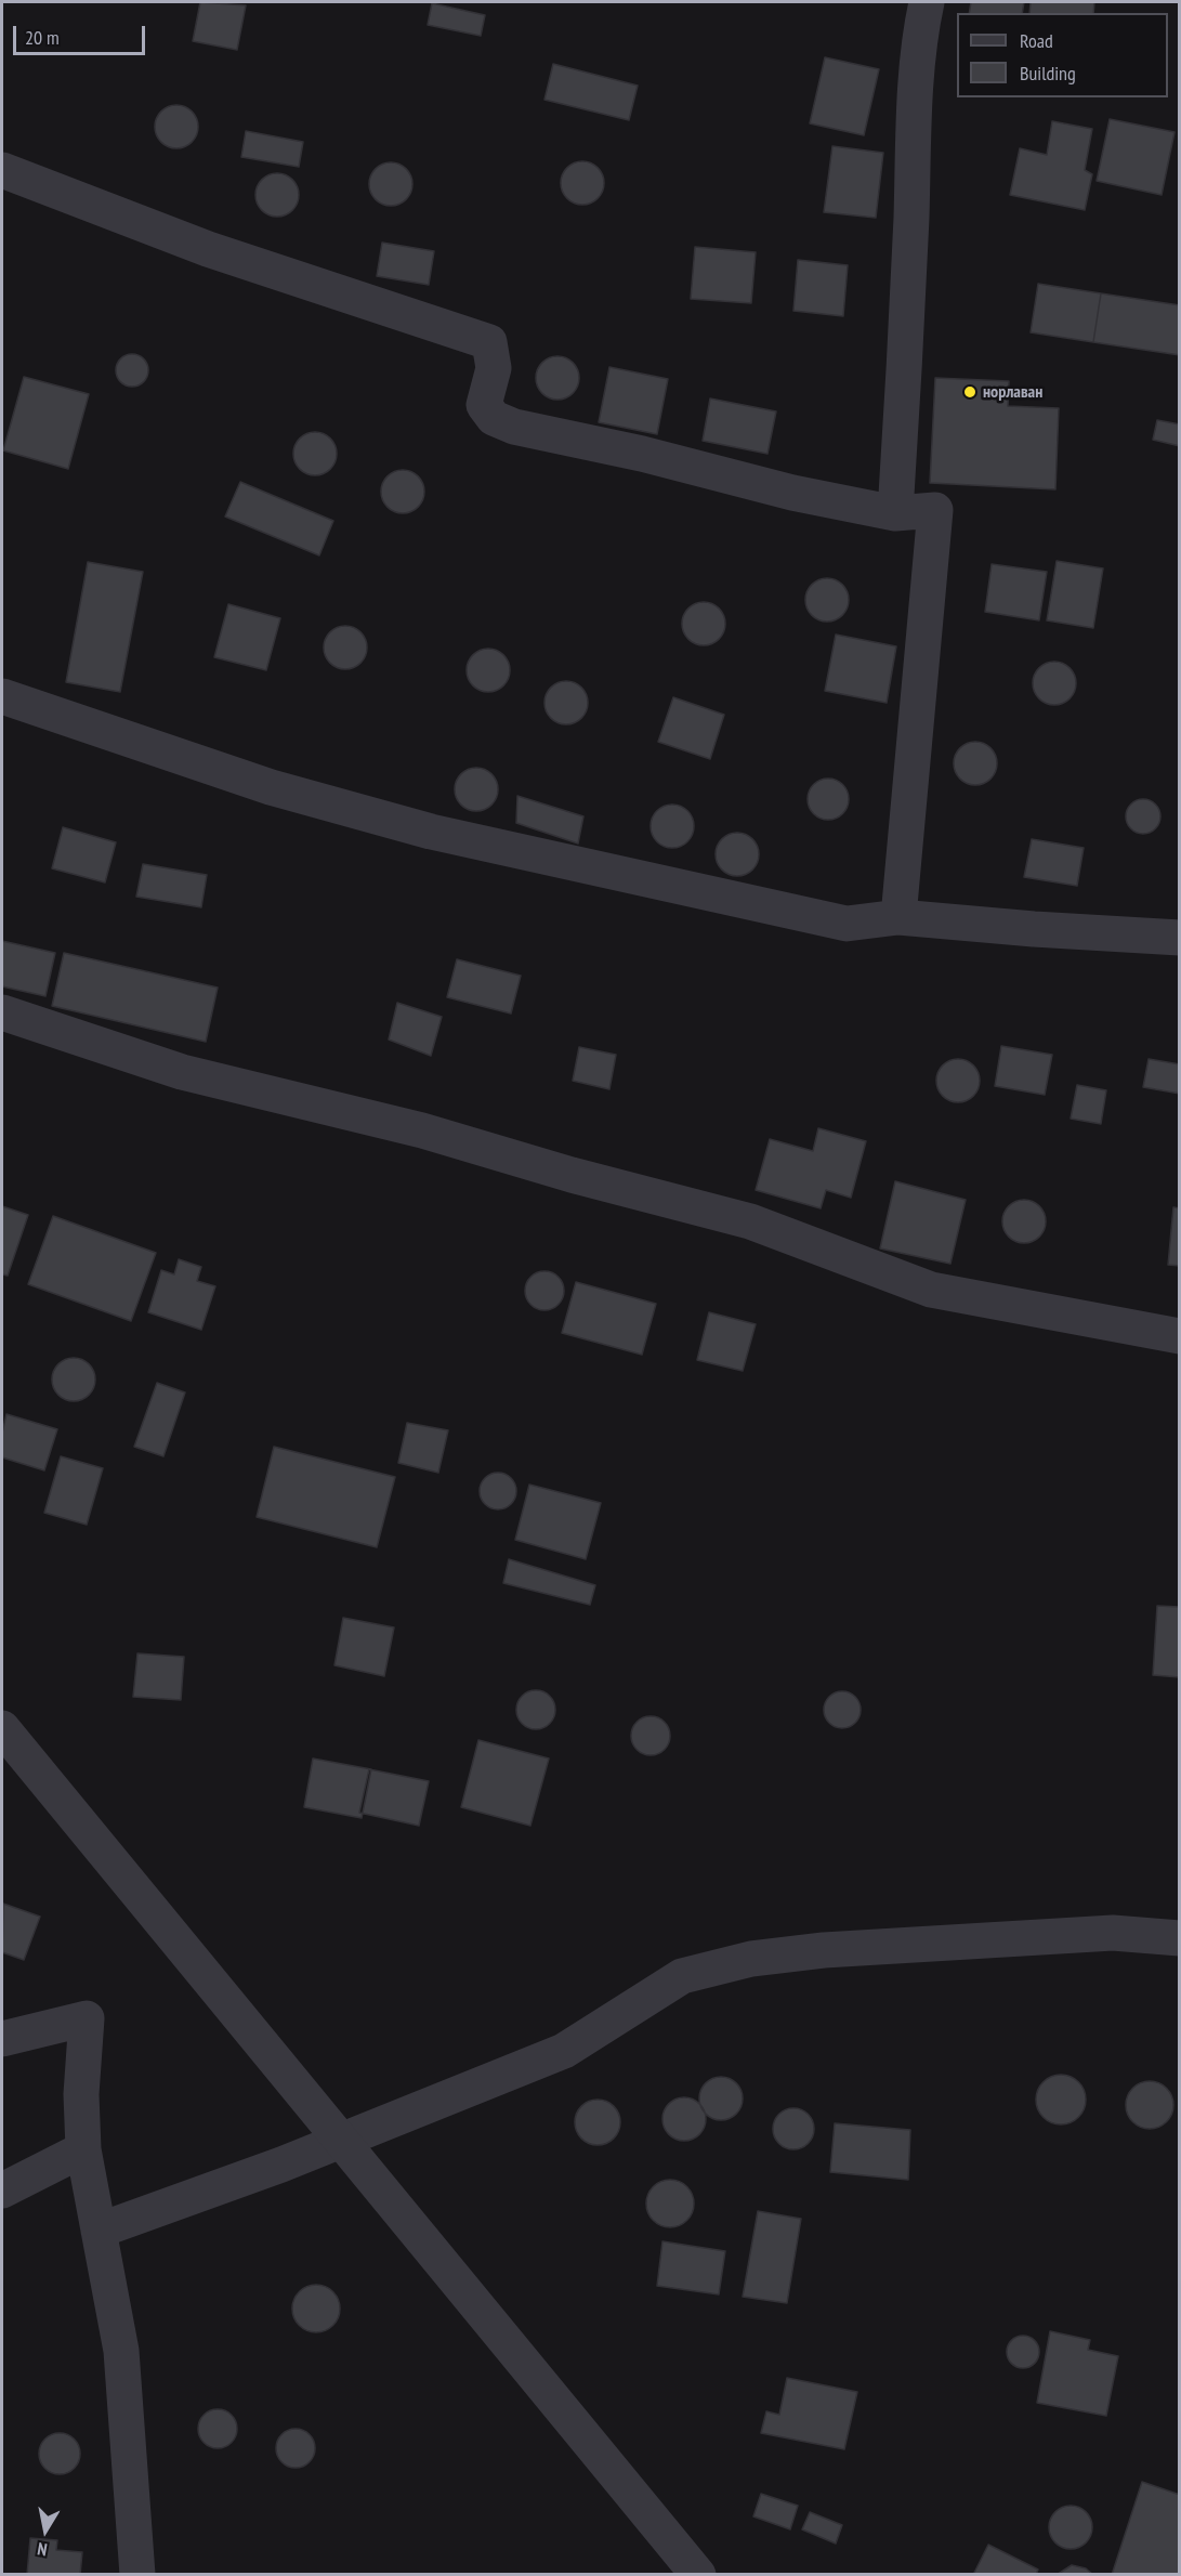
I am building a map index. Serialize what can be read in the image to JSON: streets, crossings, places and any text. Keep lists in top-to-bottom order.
{
  "places": ["норлаван"],
  "legend": ["Road", "Building"],
  "scale_bar": "20 m",
  "north": "bottom"
}
